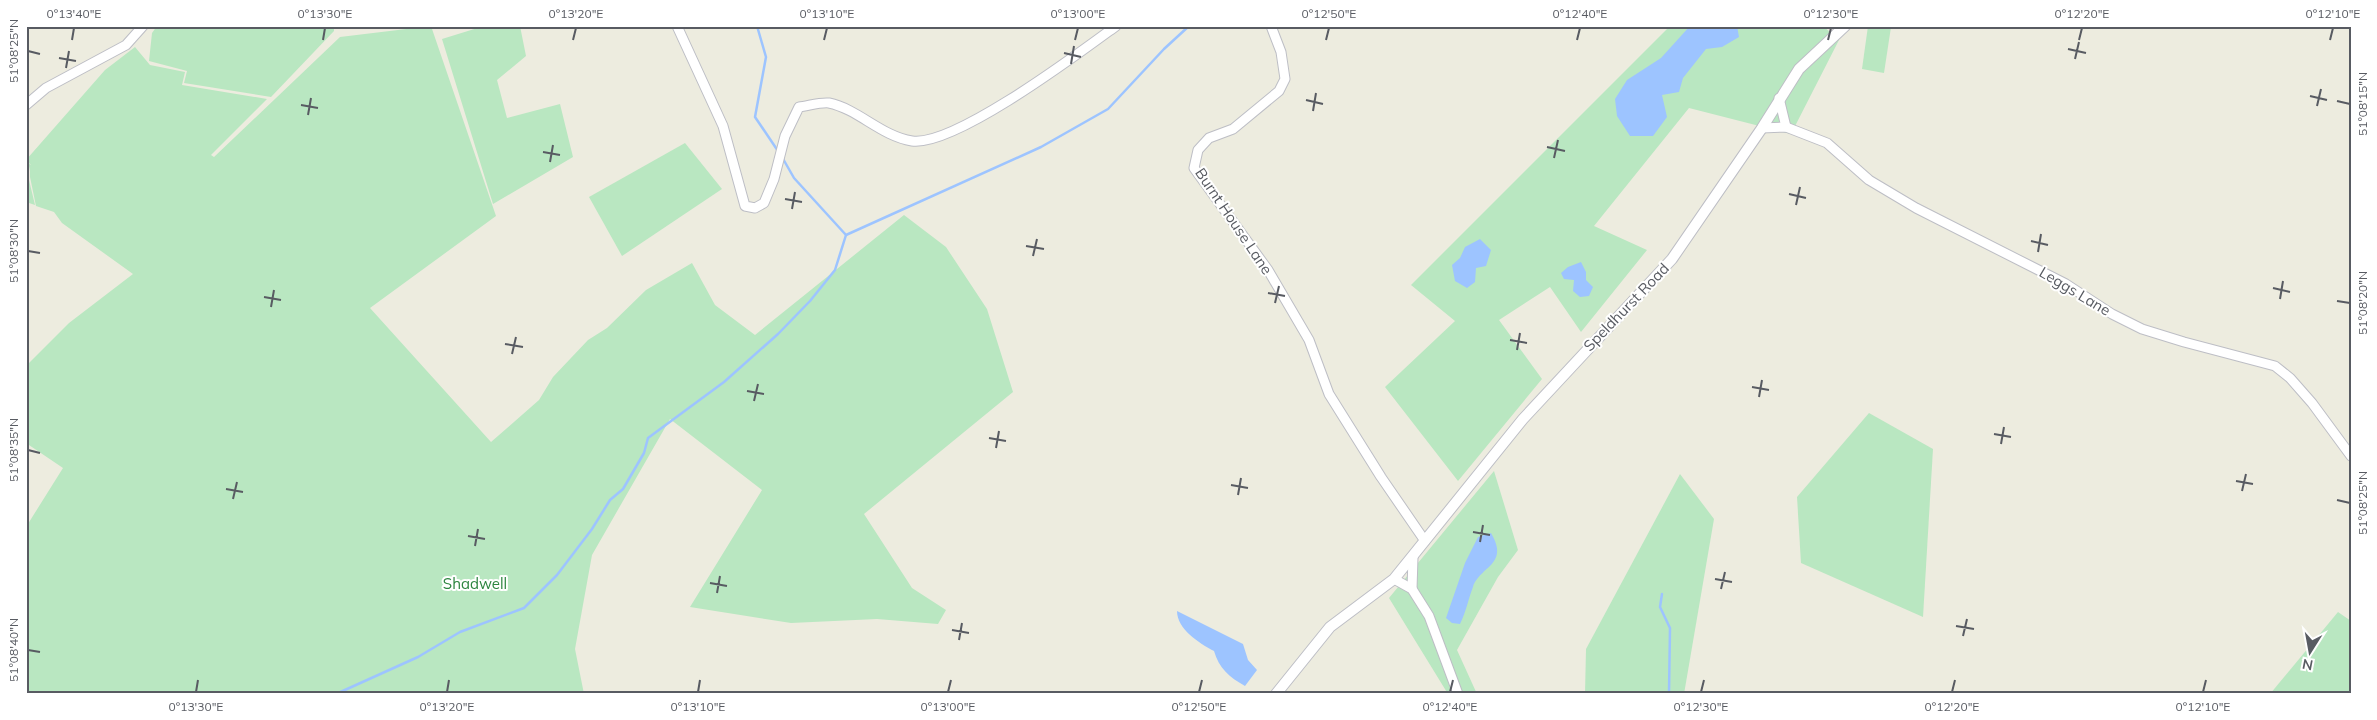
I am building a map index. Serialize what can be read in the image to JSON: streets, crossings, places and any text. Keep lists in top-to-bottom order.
{
  "streets": {
    "street": ["Burnt House Lane", "Leggs Lane", "Speldhurst Road"]
  },
  "crossings": [
    ["Burnt House Lane", "Speldhurst Road"],
    ["Leggs Lane", "Speldhurst Road"]
  ],
  "parks": ["Shadwell"],
  "north": "bottom",
  "coordinates": [
    "0°13'40\"E",
    "0°13'30\"E",
    "0°13'20\"E",
    "0°13'10\"E",
    "0°13'00\"E",
    "0°12'50\"E",
    "0°12'40\"E",
    "0°12'30\"E",
    "0°12'20\"E",
    "0°12'10\"E",
    "51°08'25\"N",
    "51°08'15\"N",
    "51°08'30\"N",
    "51°08'20\"N",
    "51°08'35\"N",
    "51°08'40\"N"
  ]
}
